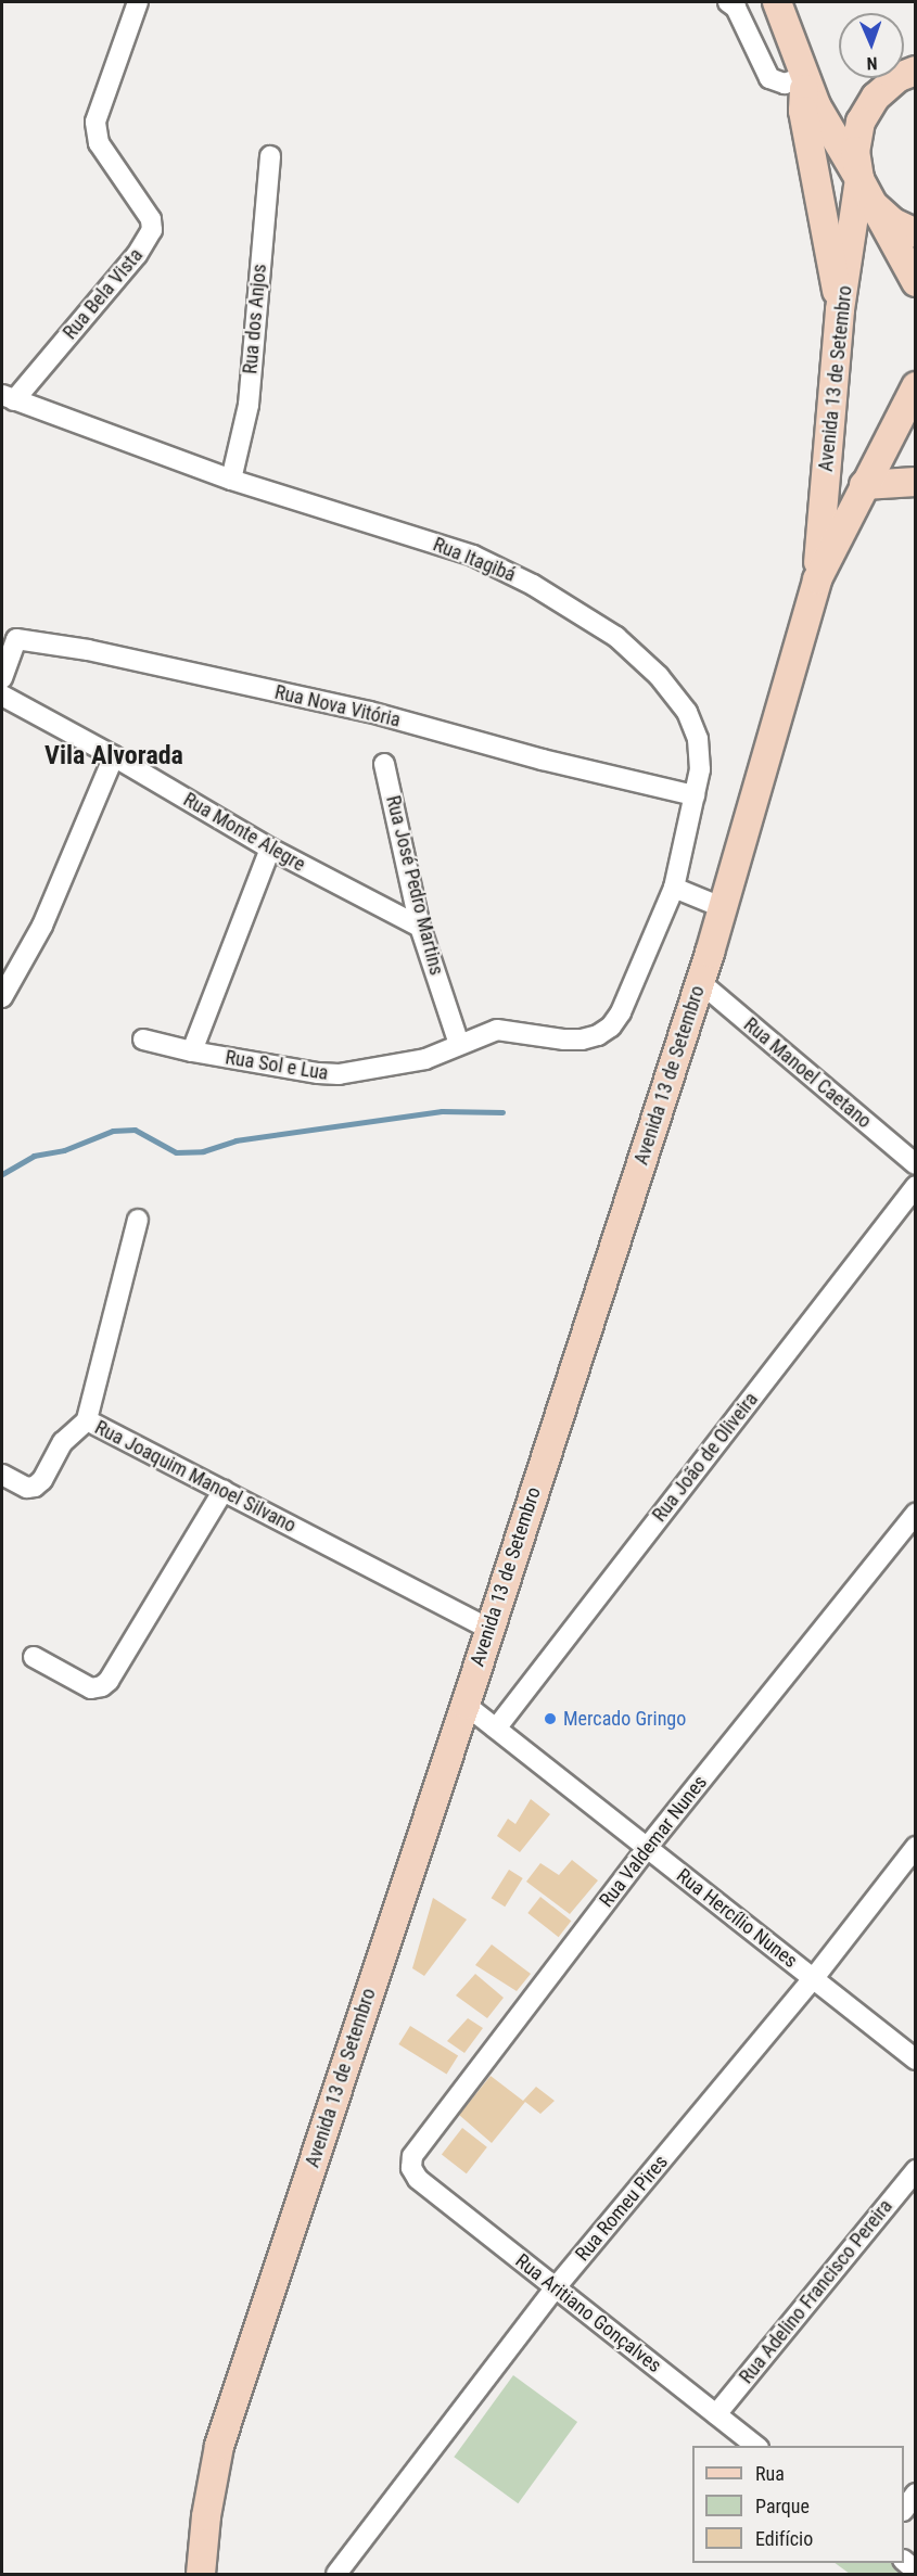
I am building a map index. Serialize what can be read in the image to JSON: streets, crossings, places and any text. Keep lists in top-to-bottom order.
{
  "streets": {
    "main road": ["Avenida 13 de Setembro"],
    "street": [
      "Rua Bela Vista",
      "Rua dos Anjos",
      "Rua Itagibá",
      "Rua Nova Vitória",
      "Rua Monte Alegre",
      "Rua José Pedro Martins",
      "Rua Sol e Lua",
      "Rua Manoel Caetano",
      "Rua João de Oliveira",
      "Rua Joaquim Manoel Silvano",
      "Rua Valdemar Nunes",
      "Rua Hercílio Nunes",
      "Rua Romeu Pires",
      "Rua Adelino Francisco Pereira",
      "Rua Aritiano Gonçalves"
    ]
  },
  "crossings": [
    ["Rua Bela Vista", "Rua Itagibá"],
    ["Rua dos Anjos", "Rua Itagibá"],
    ["Avenida 13 de Setembro", "Rua Manoel Caetano"],
    ["Avenida 13 de Setembro", "Rua Joaquim Manoel Silvano"],
    ["Avenida 13 de Setembro", "Rua Hercílio Nunes"],
    ["Rua Itagibá", "Rua Nova Vitória"],
    ["Rua Itagibá", "Rua Sol e Lua"],
    ["Rua Monte Alegre", "Rua José Pedro Martins"],
    ["Rua José Pedro Martins", "Rua Sol e Lua"],
    ["Rua João de Oliveira", "Rua Hercílio Nunes"],
    ["Rua Valdemar Nunes", "Rua Hercílio Nunes"],
    ["Rua Valdemar Nunes", "Rua Aritiano Gonçalves"],
    ["Rua Hercílio Nunes", "Rua Romeu Pires"],
    ["Rua Romeu Pires", "Rua Aritiano Gonçalves"],
    ["Rua Adelino Francisco Pereira", "Rua Aritiano Gonçalves"]
  ],
  "districts": ["Vila Alvorada"],
  "places": ["Mercado Gringo"],
  "legend": ["Rua", "Parque", "Edifício"],
  "north": "bottom"
}
